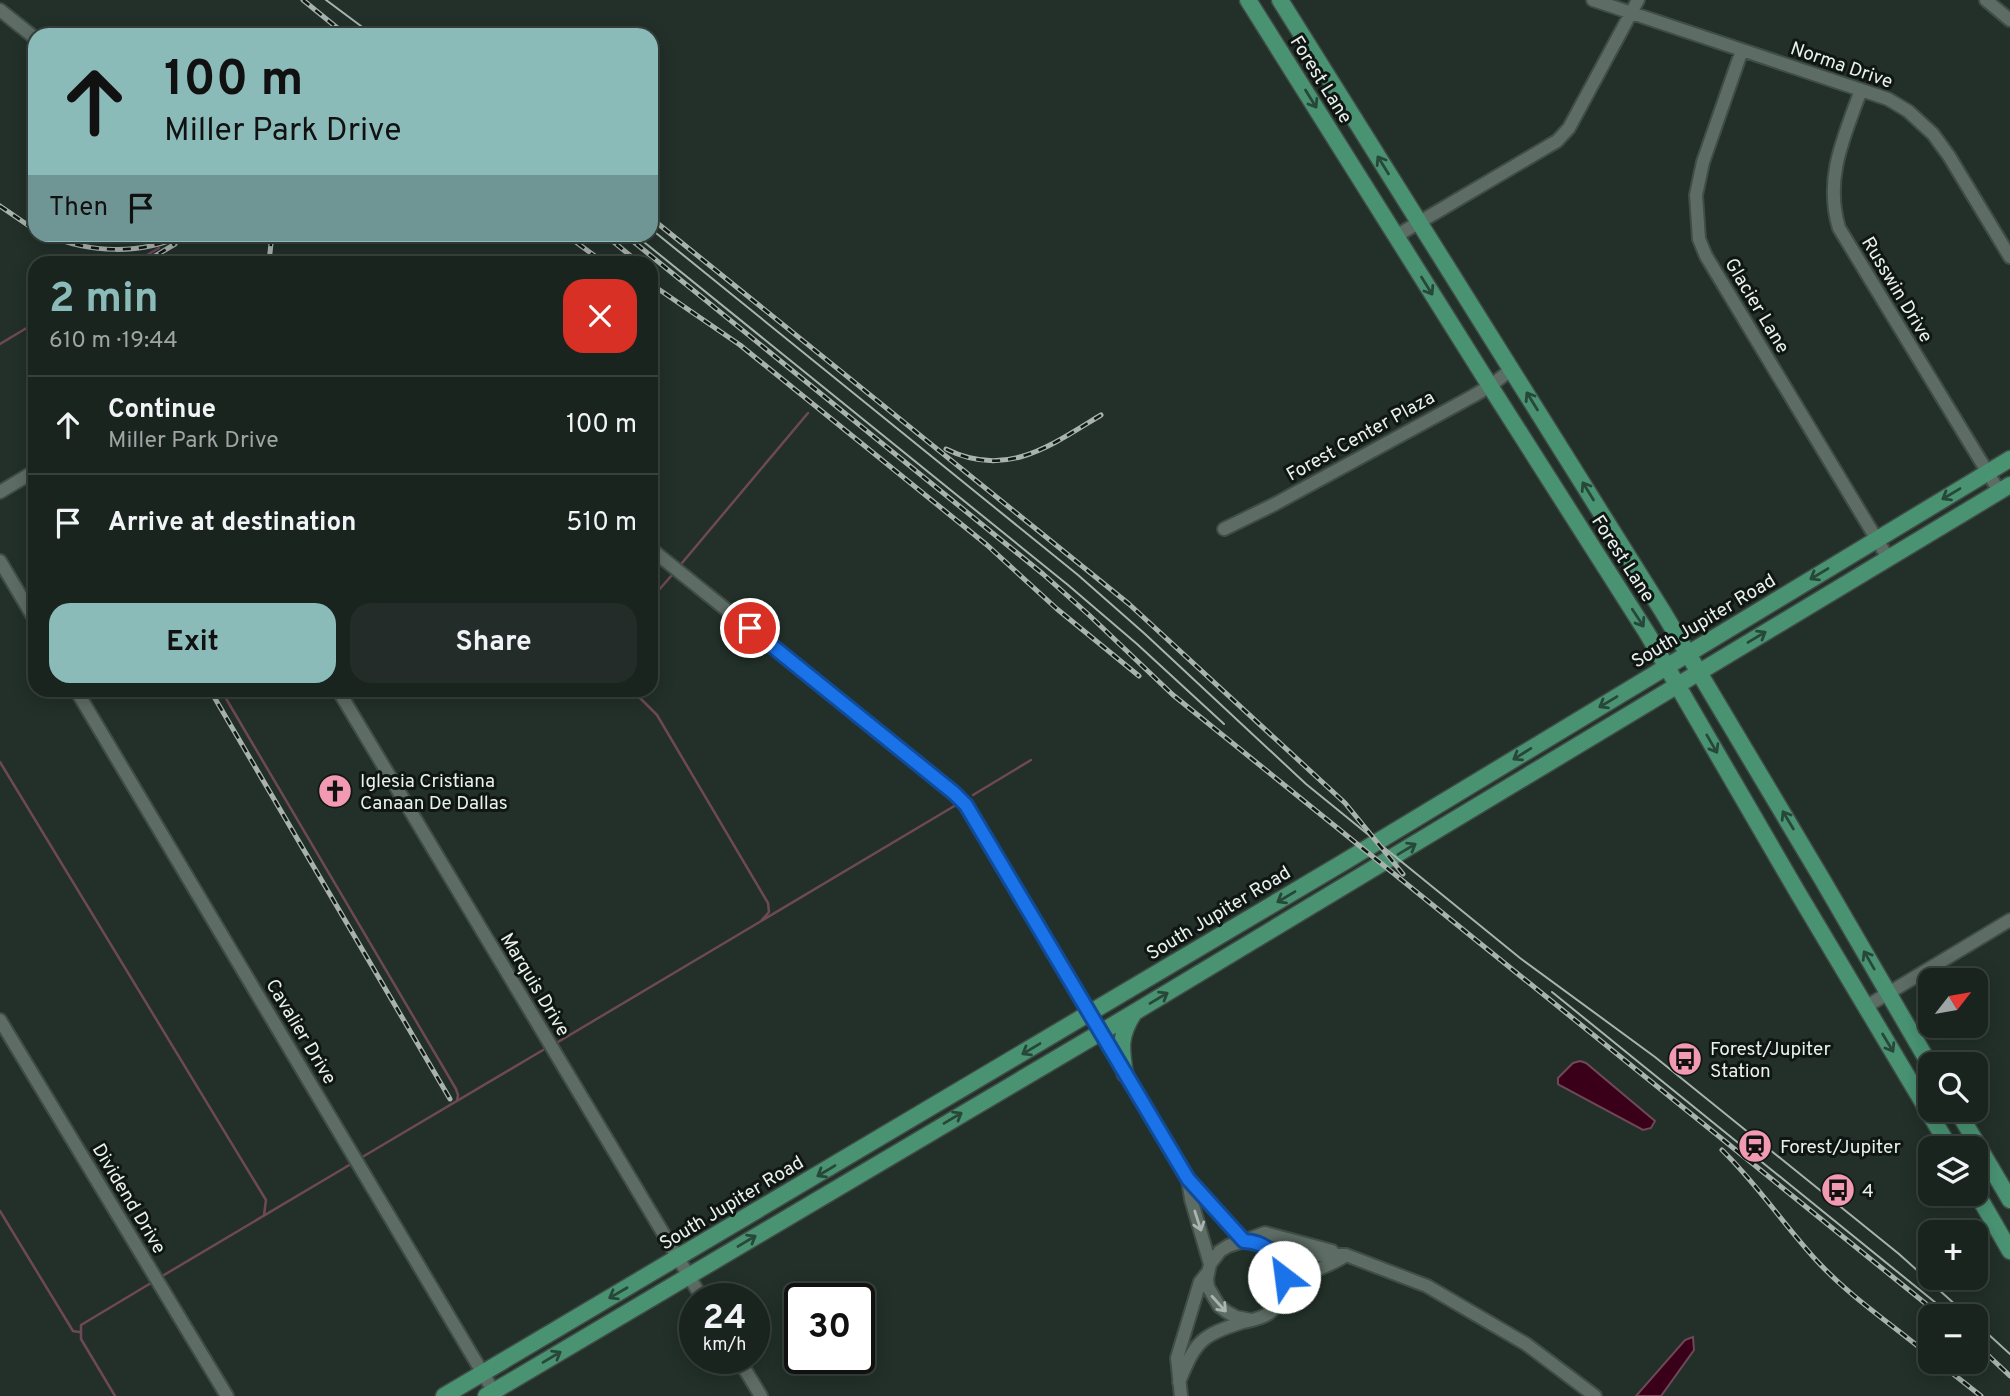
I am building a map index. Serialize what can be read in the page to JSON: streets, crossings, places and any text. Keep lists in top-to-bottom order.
{
  "streets": {
    "main road": ["Forest Lane", "South Jupiter Road"],
    "street": [
      "Norma Drive",
      "Russwin Drive",
      "Glacier Lane",
      "Forest Center Plaza",
      "Marquis Drive",
      "Cavalier Drive",
      "Dividend Drive"
    ]
  },
  "crossings": [
    ["Norma Drive", "Russwin Drive"],
    ["Norma Drive", "Glacier Lane"],
    ["Forest Lane", "Forest Center Plaza"],
    ["Forest Lane", "South Jupiter Road"],
    ["Russwin Drive", "South Jupiter Road"],
    ["Glacier Lane", "South Jupiter Road"],
    ["South Jupiter Road", "Marquis Drive"],
    ["South Jupiter Road", "Cavalier Drive"]
  ],
  "places": {
    "church": ["Iglesia Cristiana Canaan De Dallas"],
    "bus stop": ["Forest/Jupiter Station", "4"],
    "station": ["Forest/Jupiter"]
  },
  "north": "top right",
  "page": {
    "turn": ["100 m", "Miller Park Drive"],
    "then": "Then",
    "heading": ["2 min", "610 m · 19:44"],
    "list": [
      {
        "name": "Continue",
        "note": "Miller Park Drive",
        "value": "100 m"
      },
      {
        "name": "Arrive at destination",
        "value": "510 m"
      }
    ],
    "buttons": ["Exit", "Share"],
    "map_buttons": ["+", "−"],
    "speed": "24 km/h",
    "limit": "30"
  }
}
